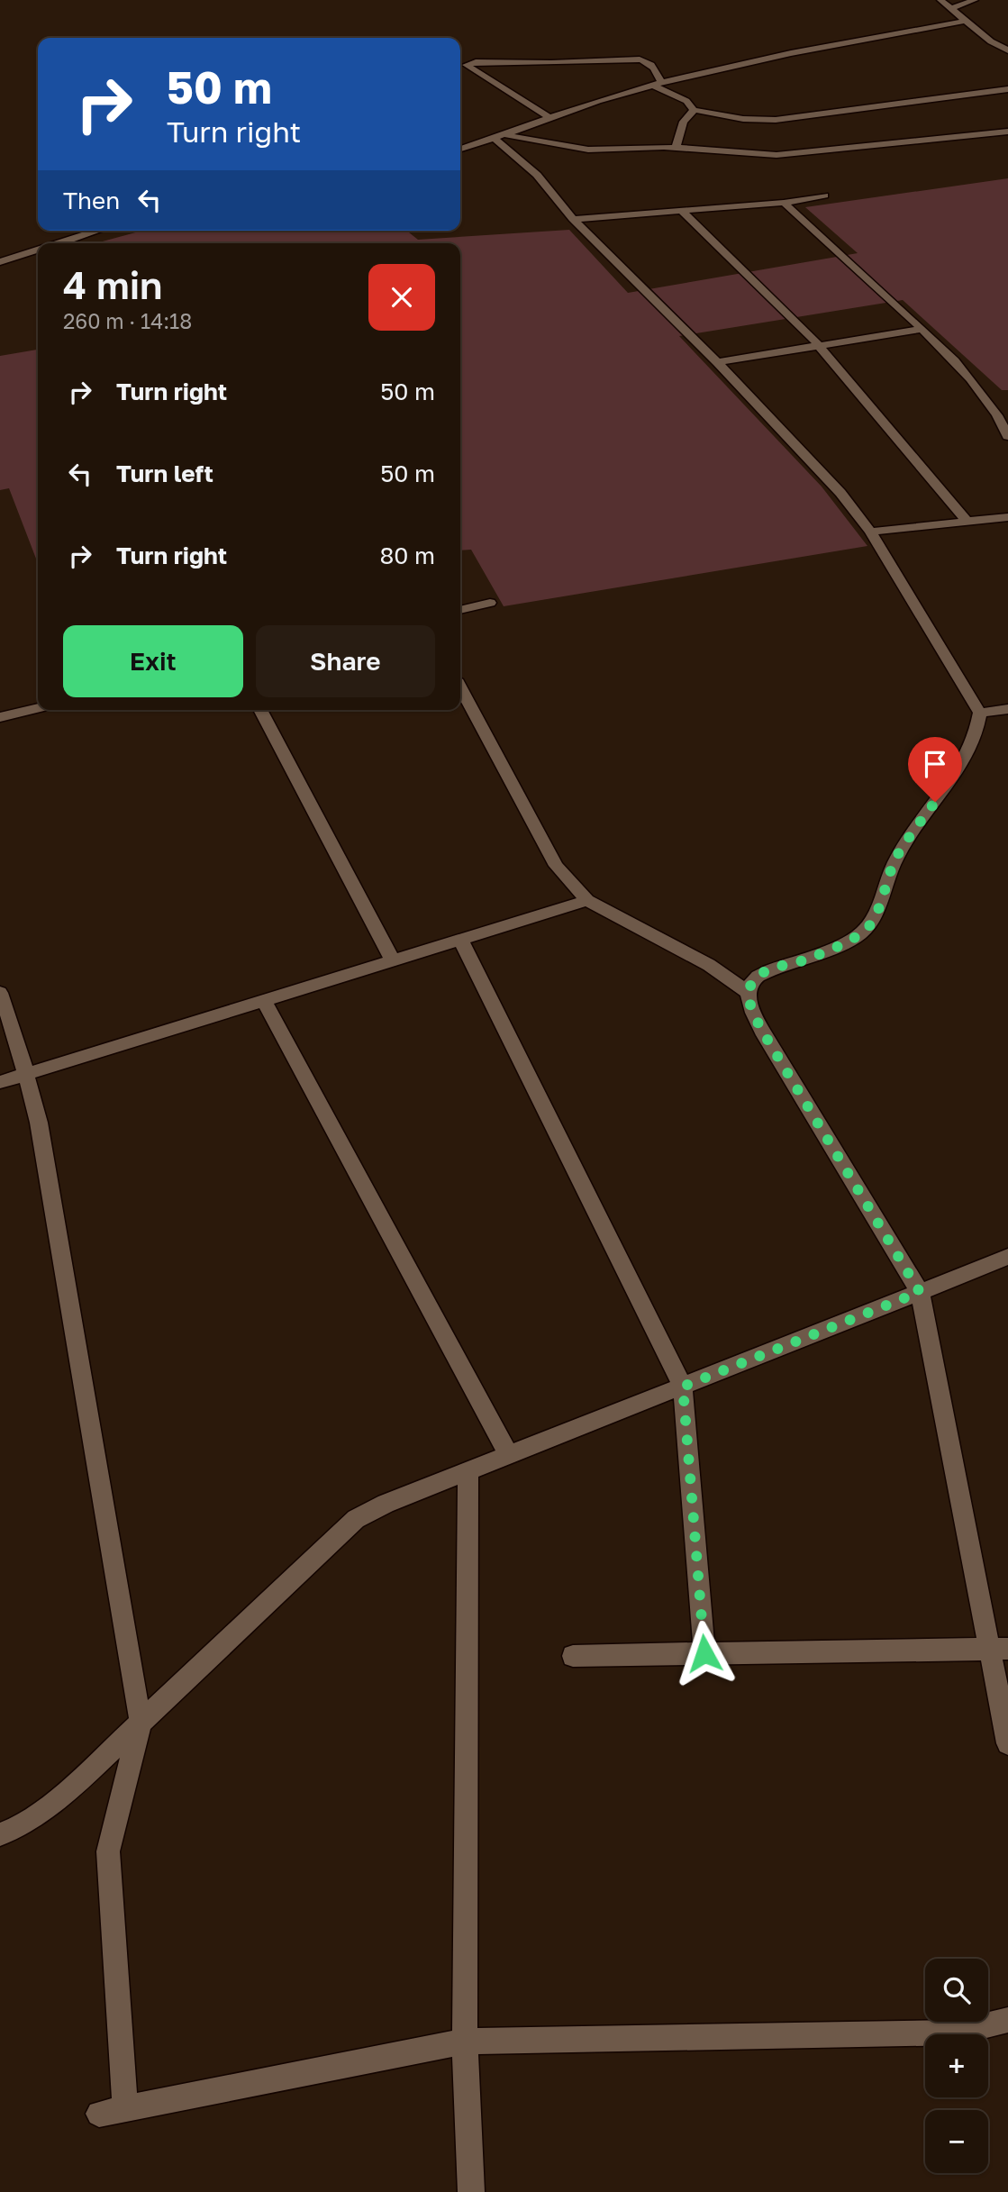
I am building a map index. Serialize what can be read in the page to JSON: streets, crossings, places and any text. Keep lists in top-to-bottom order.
{
  "page": {
    "turn": ["50 m", "Turn right"],
    "then": "Then",
    "heading": ["4 min", "260 m · 14:18"],
    "list": [
      {
        "name": "Turn right",
        "value": "50 m"
      },
      {
        "name": "Turn left",
        "value": "50 m"
      },
      {
        "name": "Turn right",
        "value": "80 m"
      }
    ],
    "buttons": ["Exit", "Share"],
    "map_buttons": ["+", "−"]
  }
}
